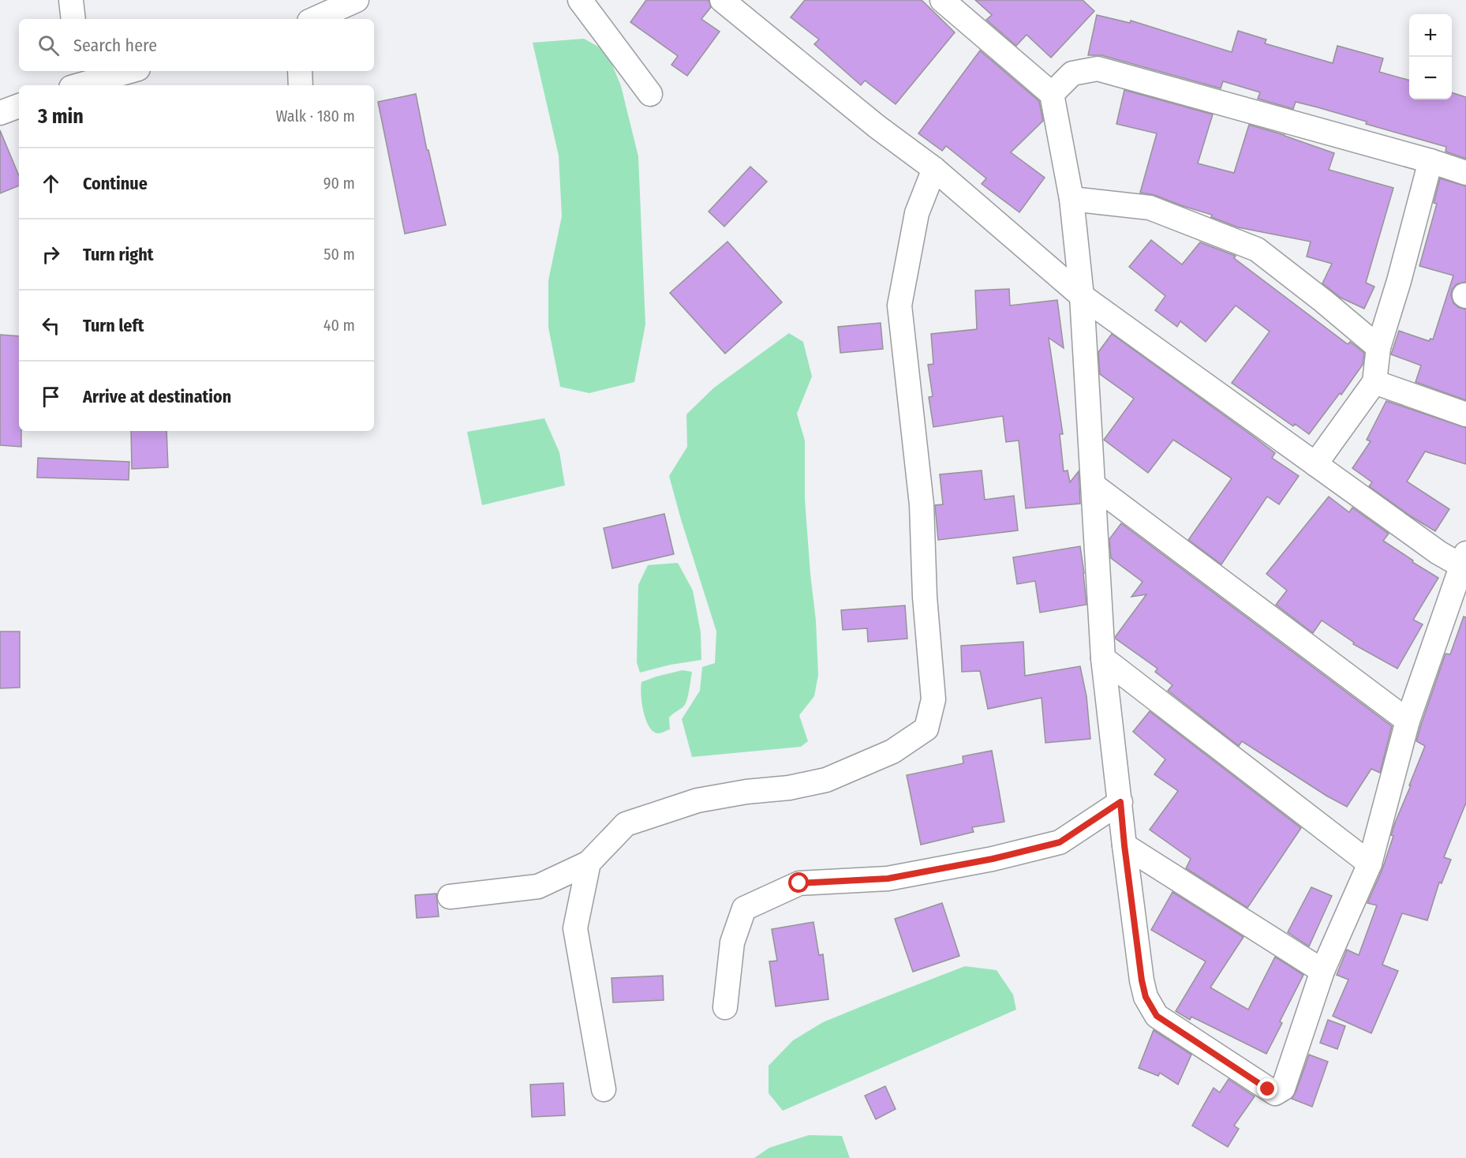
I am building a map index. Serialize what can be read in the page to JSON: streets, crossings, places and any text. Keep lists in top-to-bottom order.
{
  "page": {
    "map_buttons": ["+", "−"],
    "search": "Search here",
    "heading": ["3 min", "Walk · 180 m"],
    "list": [
      ["Continue", "90 m"],
      ["Turn right", "50 m"],
      ["Turn left", "40 m"],
      "Arrive at destination"
    ]
  }
}
